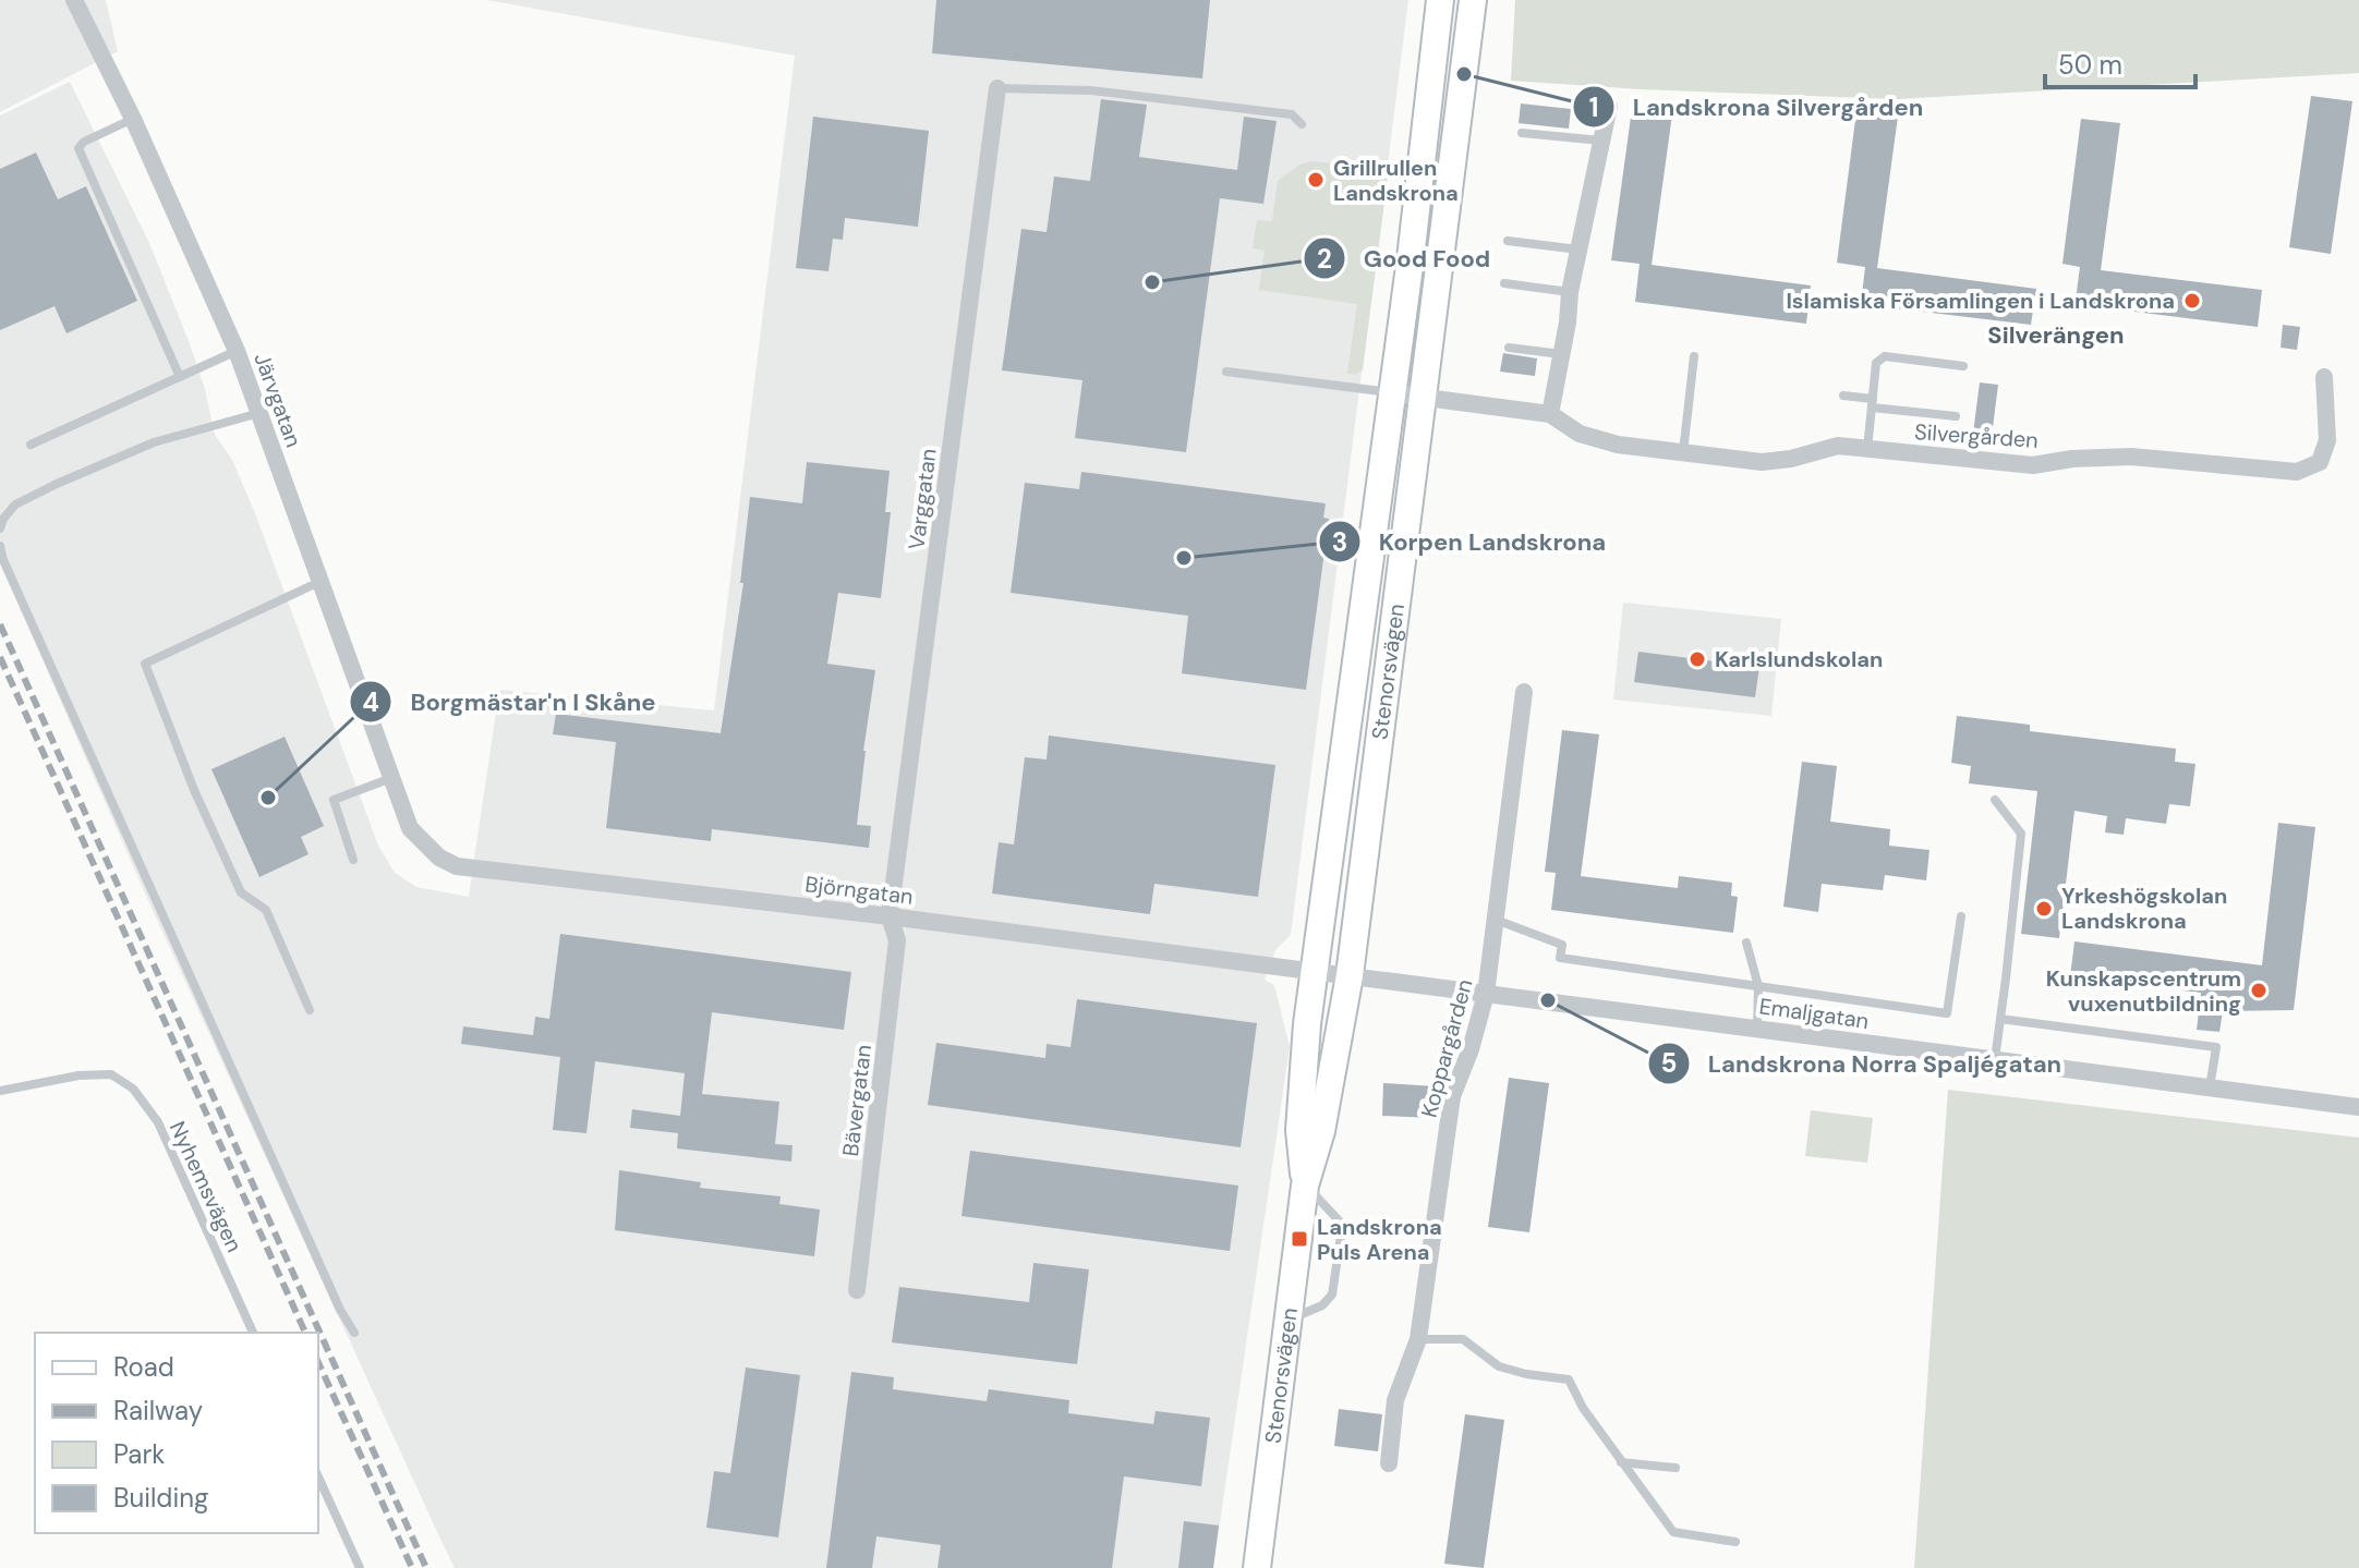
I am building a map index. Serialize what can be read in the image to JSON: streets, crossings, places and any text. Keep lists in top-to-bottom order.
{
  "streets": {
    "street": [
      "Järvgatan",
      "Silvergården",
      "Varggatan",
      "Stenorsvägen",
      "Björngatan",
      "Emaljgatan",
      "Koppargården",
      "Bävergatan"
    ],
    "lane": ["Nyhemsvägen"]
  },
  "crossings": [
    ["Järvgatan", "Björngatan"],
    ["Silvergården", "Stenorsvägen"],
    ["Varggatan", "Björngatan"],
    ["Varggatan", "Bävergatan"],
    ["Stenorsvägen", "Björngatan"],
    ["Stenorsvägen", "Emaljgatan"],
    ["Björngatan", "Emaljgatan"],
    ["Björngatan", "Bävergatan"],
    ["Emaljgatan", "Koppargården"]
  ],
  "districts": ["Silverängen"],
  "places": {
    "other": [
      "Landskrona Silvergården",
      "Grillrullen Landskrona",
      "Good Food",
      "Islamiska Församlingen i Landskrona",
      "Korpen Landskrona",
      "Karlslundskolan",
      "Borgmästar'n I Skåne",
      "Yrkeshögskolan Landskrona",
      "Kunskapscentrum vuxenutbildning",
      "Landskrona Norra Spaljégatan"
    ],
    "transit": ["Landskrona Puls Arena"]
  },
  "legend": [
    "Road",
    "Railway",
    "Park",
    "Building"
  ],
  "scale_bar": "50 m"
}
